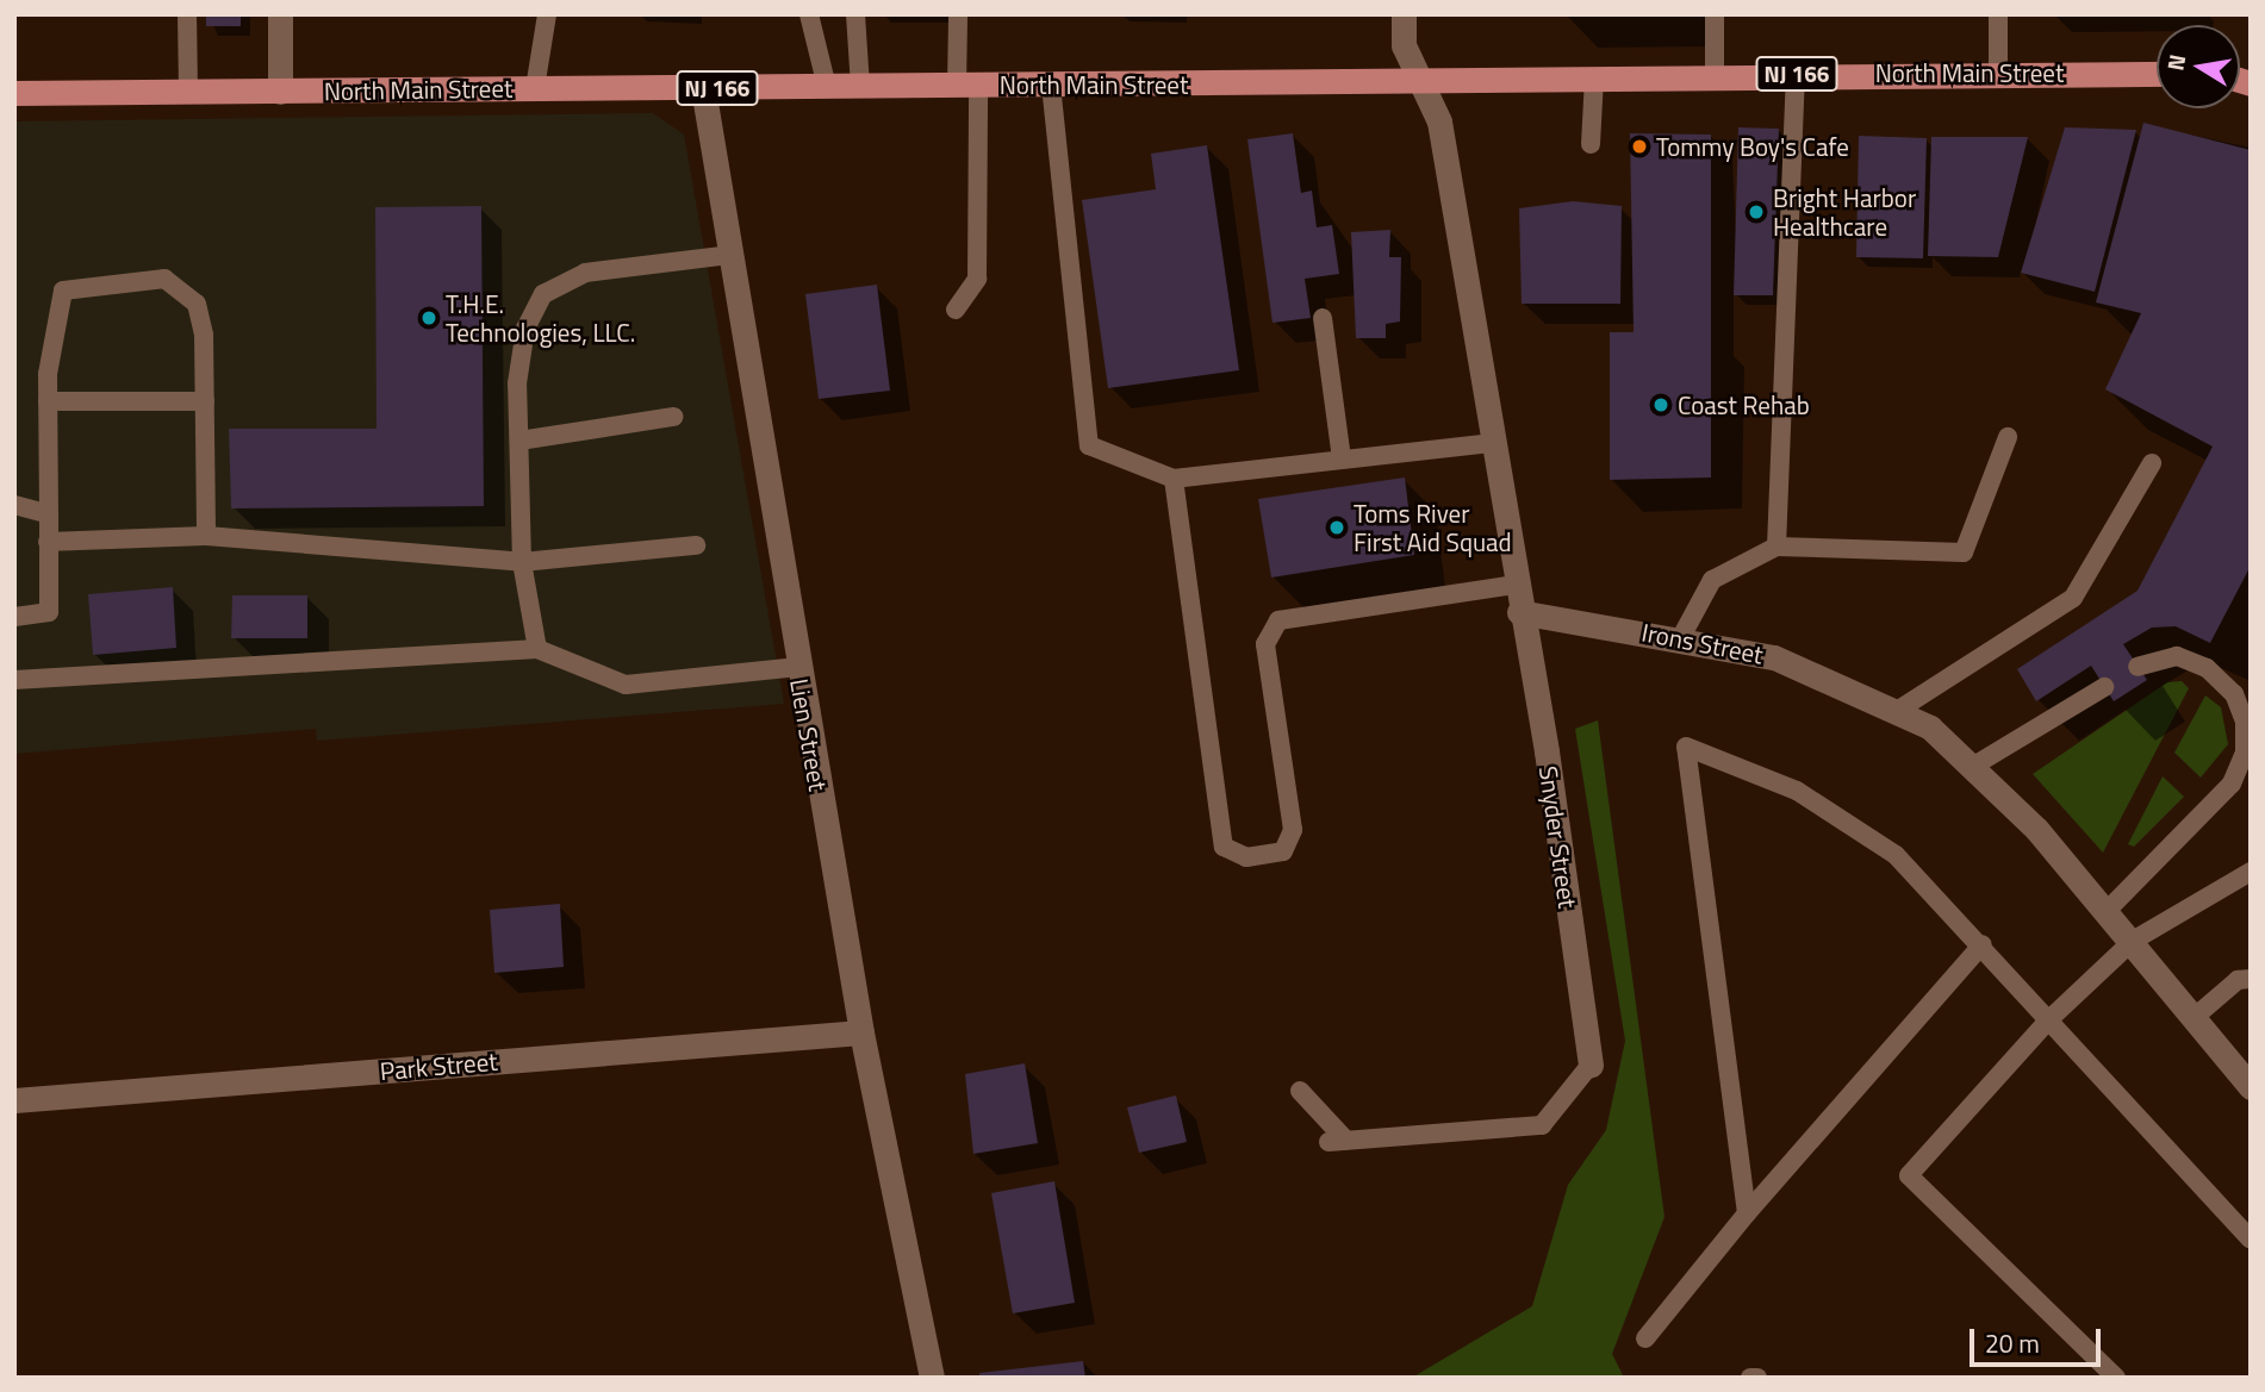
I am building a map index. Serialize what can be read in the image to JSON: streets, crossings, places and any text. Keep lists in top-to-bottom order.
{
  "streets": {
    "main road": ["North Main Street", "NJ 166"],
    "street": [
      "Irons Street",
      "Lien Street",
      "Snyder Street",
      "Park Street"
    ]
  },
  "crossings": [
    ["North Main Street", "Lien Street"],
    ["Irons Street", "Snyder Street"],
    ["Lien Street", "Park Street"]
  ],
  "places": [
    "Tommy Boy's Cafe",
    "Bright Harbor Healthcare",
    "T.H.E. Technologies, LLC.",
    "Coast Rehab",
    "Toms River First Aid Squad"
  ],
  "scale_bar": "20 m",
  "north": "left"
}
